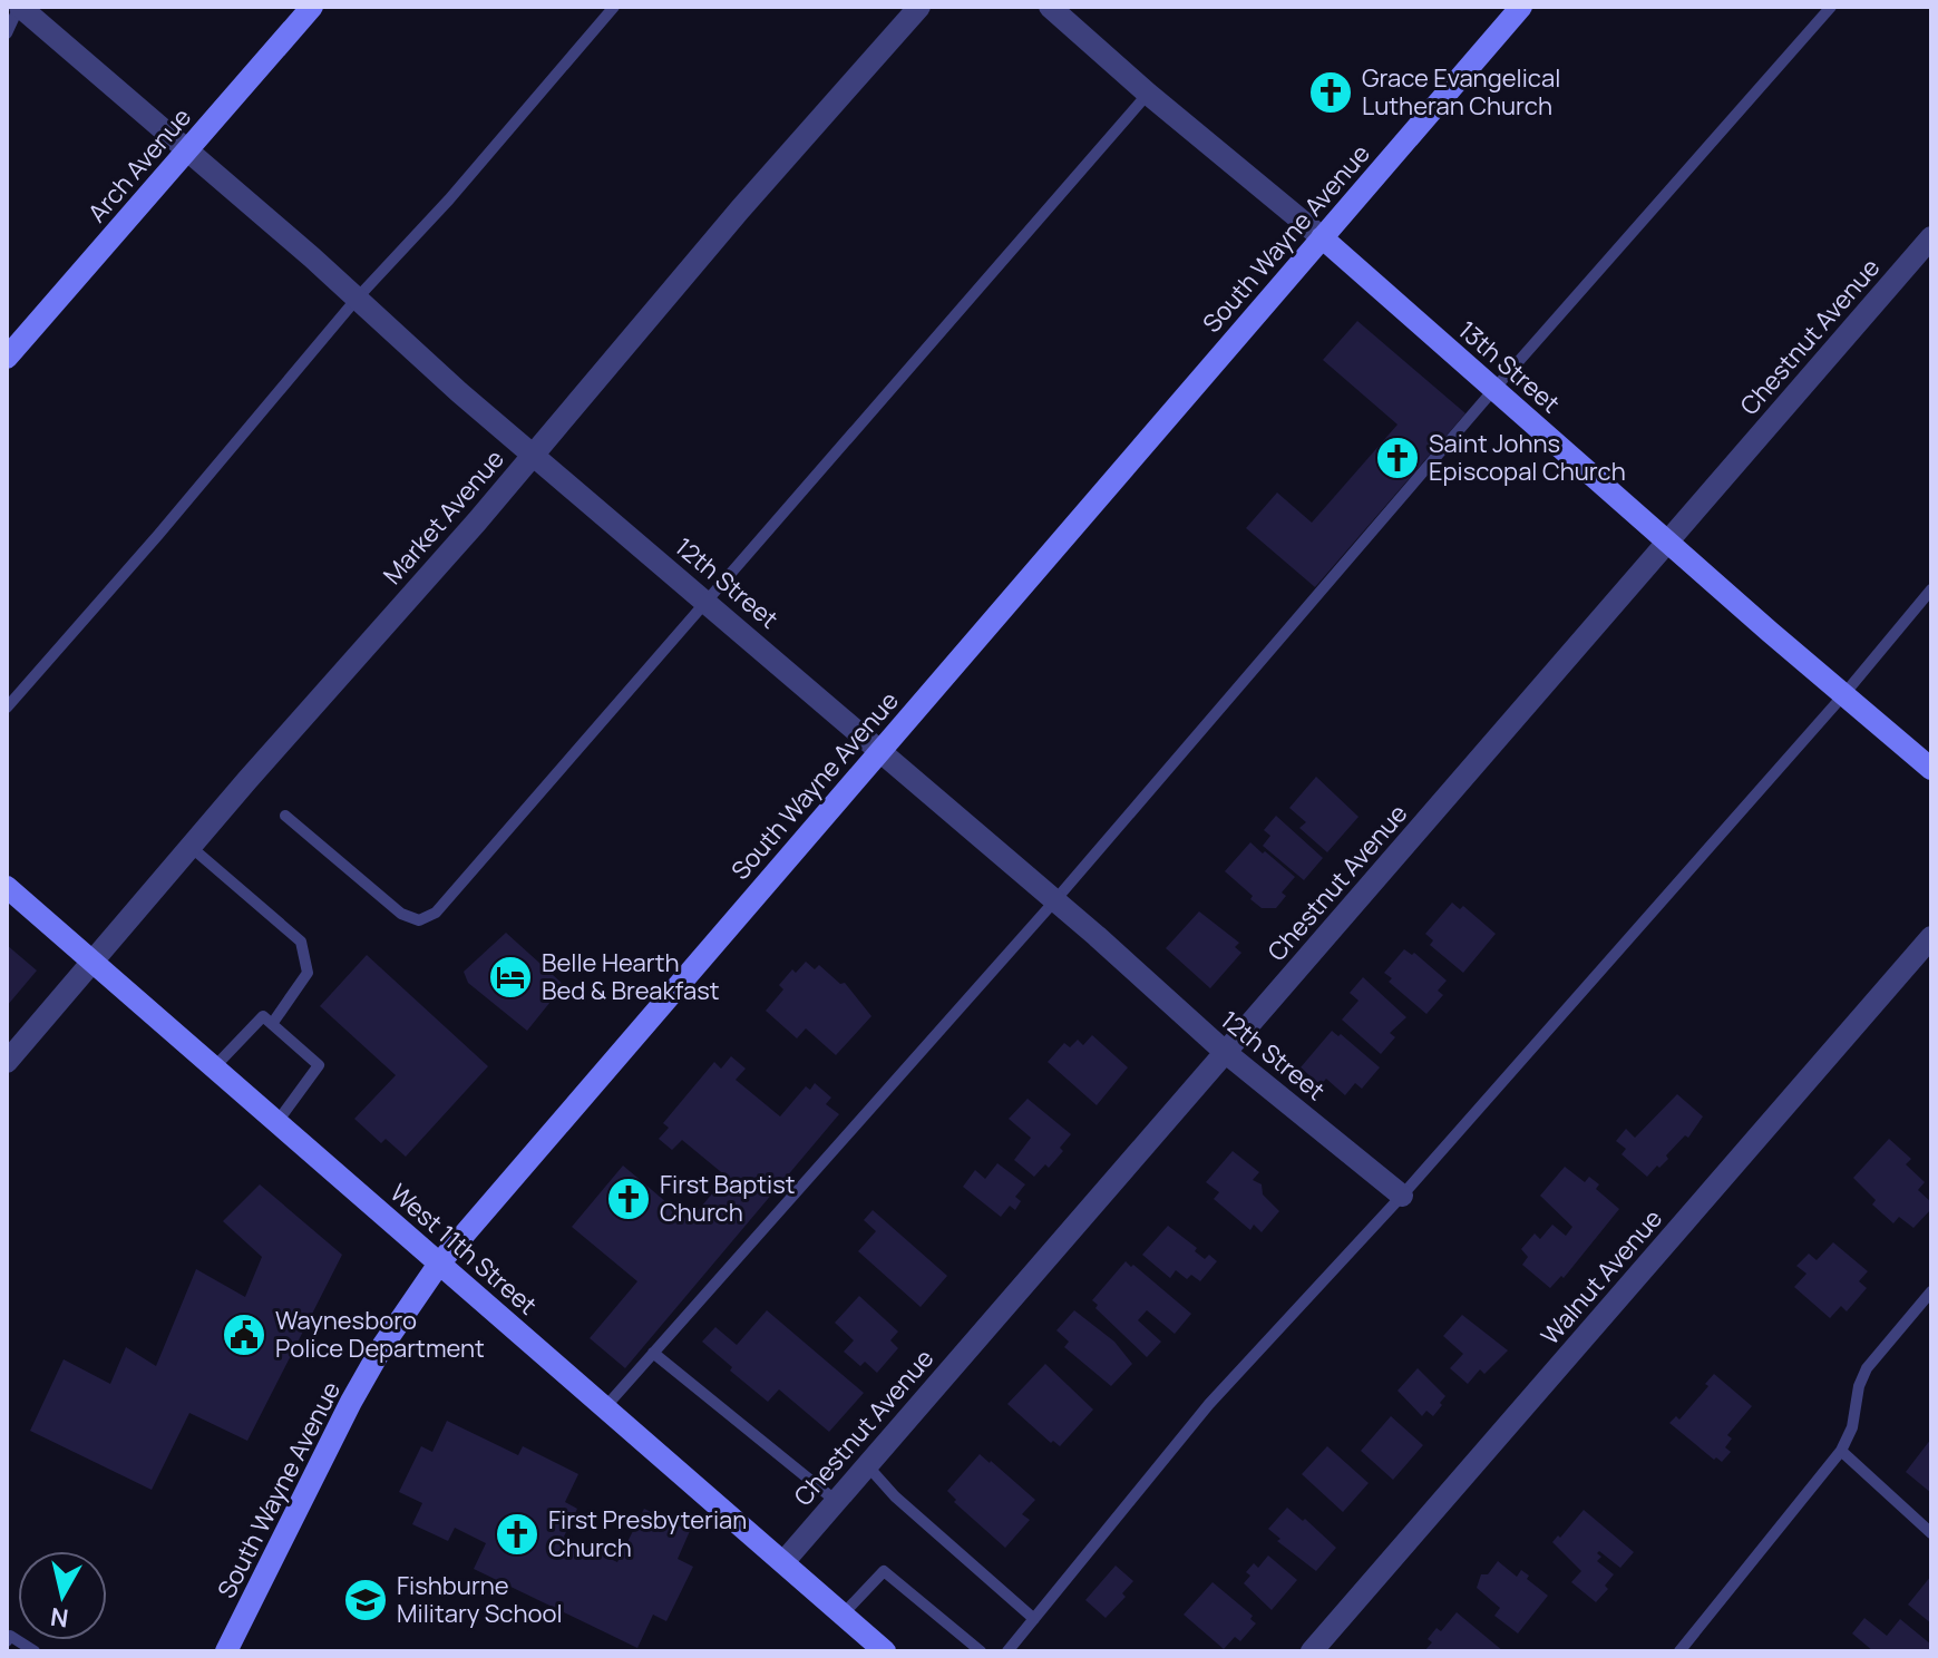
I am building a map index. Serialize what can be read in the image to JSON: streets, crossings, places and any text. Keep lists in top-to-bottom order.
{
  "streets": {
    "street": [
      "Arch Avenue",
      "South Wayne Avenue",
      "Chestnut Avenue",
      "13th Street",
      "Market Avenue",
      "12th Street",
      "West 11th Street",
      "Walnut Avenue"
    ]
  },
  "crossings": [
    ["Arch Avenue", "12th Street"],
    ["South Wayne Avenue", "13th Street"],
    ["South Wayne Avenue", "12th Street"],
    ["South Wayne Avenue", "West 11th Street"],
    ["Chestnut Avenue", "13th Street"],
    ["Chestnut Avenue", "12th Street"],
    ["Chestnut Avenue", "West 11th Street"],
    ["Market Avenue", "12th Street"],
    ["Market Avenue", "West 11th Street"]
  ],
  "places": {
    "church": [
      "Grace Evangelical Lutheran Church",
      "Saint Johns Episcopal Church",
      "First Baptist Church",
      "First Presbyterian Church"
    ],
    "hotel": ["Belle Hearth Bed & Breakfast"],
    "public building": ["Waynesboro Police Department"],
    "school or university": ["Fishburne Military School"]
  },
  "north": "bottom"
}
